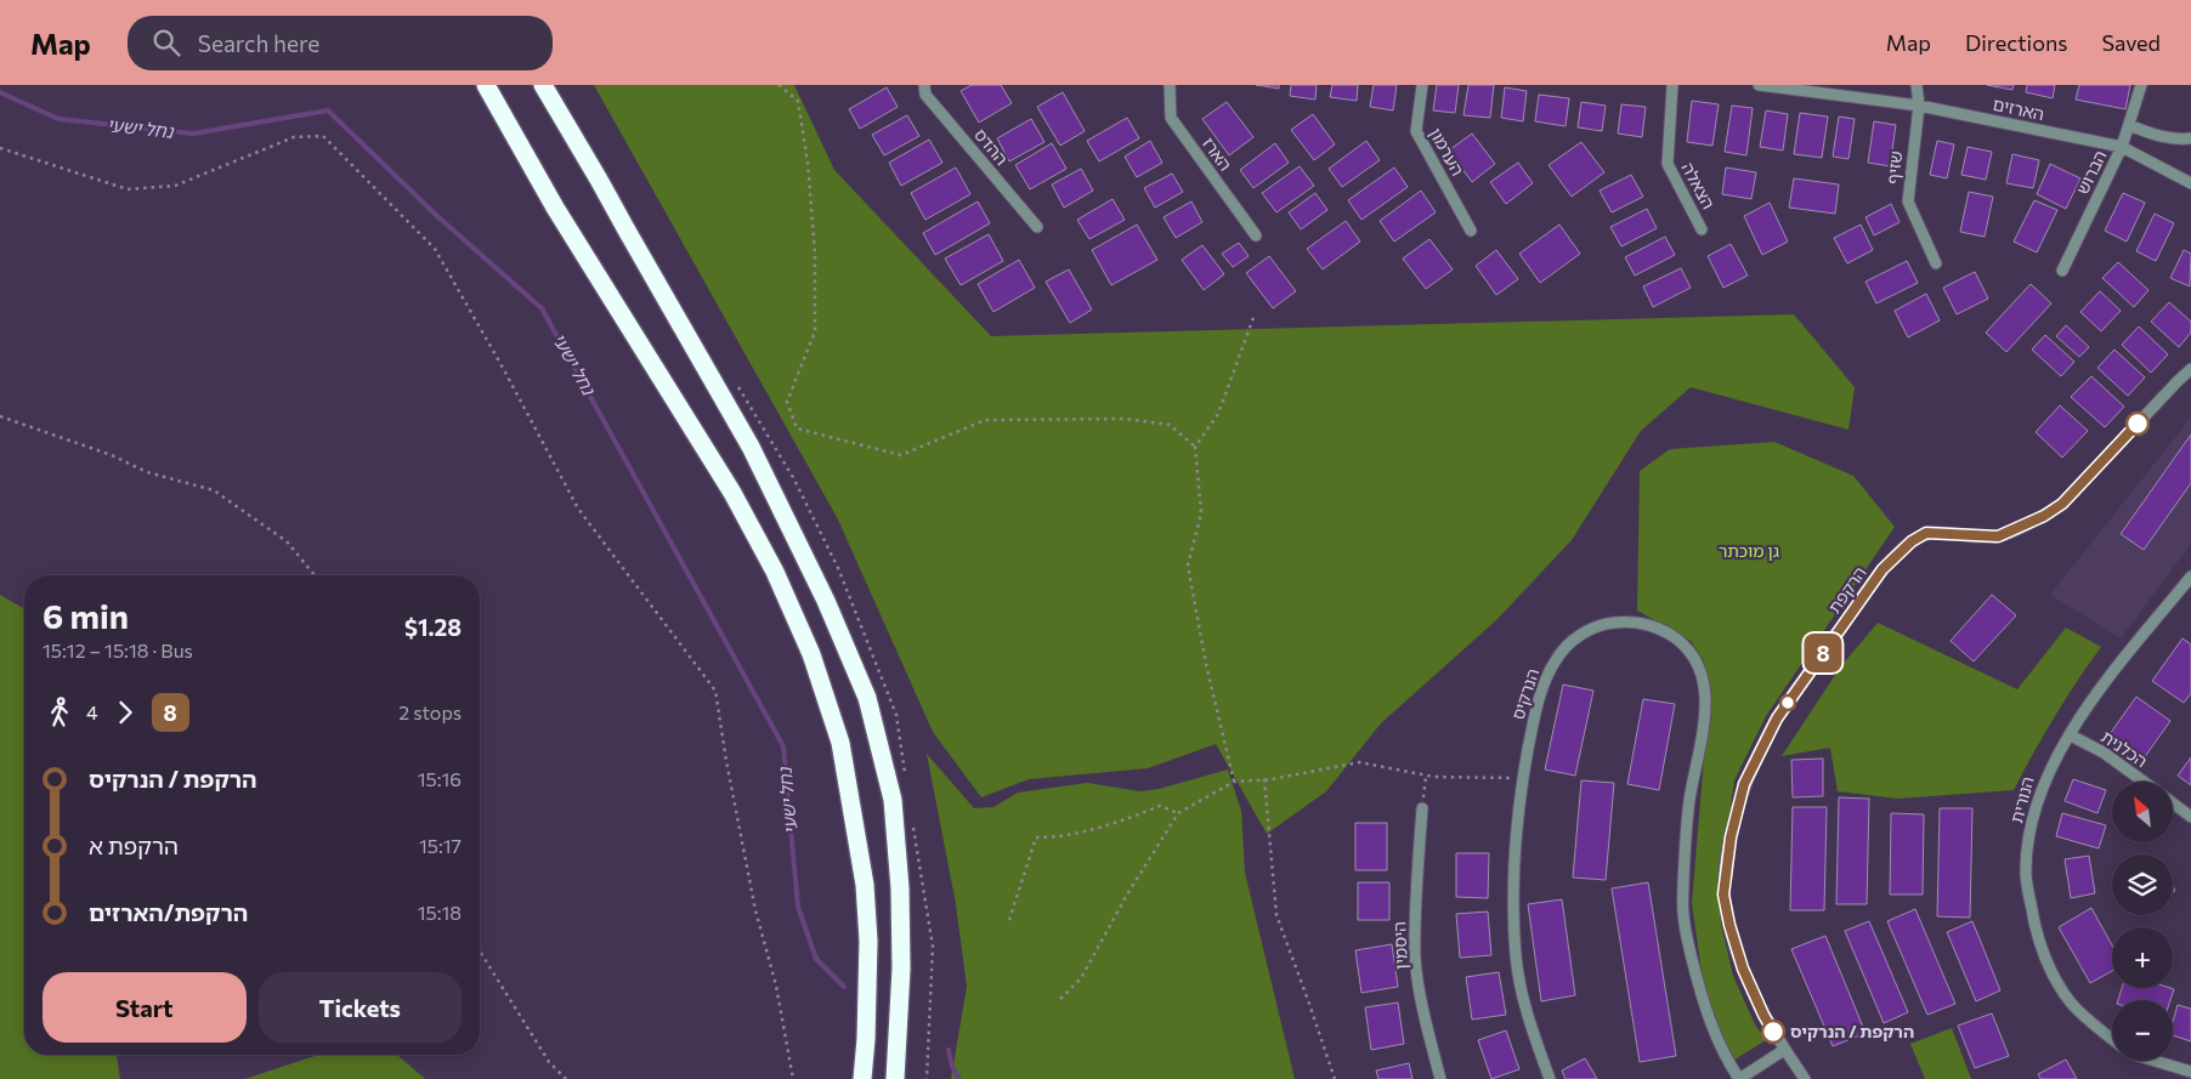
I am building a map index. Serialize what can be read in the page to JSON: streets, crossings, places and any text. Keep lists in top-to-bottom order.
{
  "streets": {
    "street": [
      "הארזים",
      "ההדס",
      "הערמון",
      "הארז",
      "שזיף",
      "הברוש",
      "הצאלה",
      "הרקפת",
      "הנרקיס",
      "הכלנית",
      "הנורית",
      "היסמין"
    ]
  },
  "crossings": [
    ["הארזים", "שזיף"],
    ["הארזים", "הברוש"],
    ["הכלנית", "הנורית"]
  ],
  "water": ["נחל ישעי"],
  "parks": ["גן מוכתר"],
  "places": ["הרקפת / הנרקיס"],
  "lines": ["bus line 8"],
  "north": "top left",
  "page": {
    "header": "Map",
    "search": "Search here",
    "nav": ["Map", "Directions", "Saved"],
    "on_map": "8",
    "heading": ["6 min", "15:12 – 15:18 · Bus", "$1.28"],
    "legs": ["4", "8", "2 stops"],
    "list": [
      {
        "name": "הרקפת / הנרקיס",
        "value": "15:16"
      },
      {
        "name": "הרקפת א",
        "value": "15:17"
      },
      {
        "name": "הרקפת/הארזים",
        "value": "15:18"
      }
    ],
    "map_buttons": ["+", "−"],
    "buttons": ["Start", "Tickets"]
  }
}
